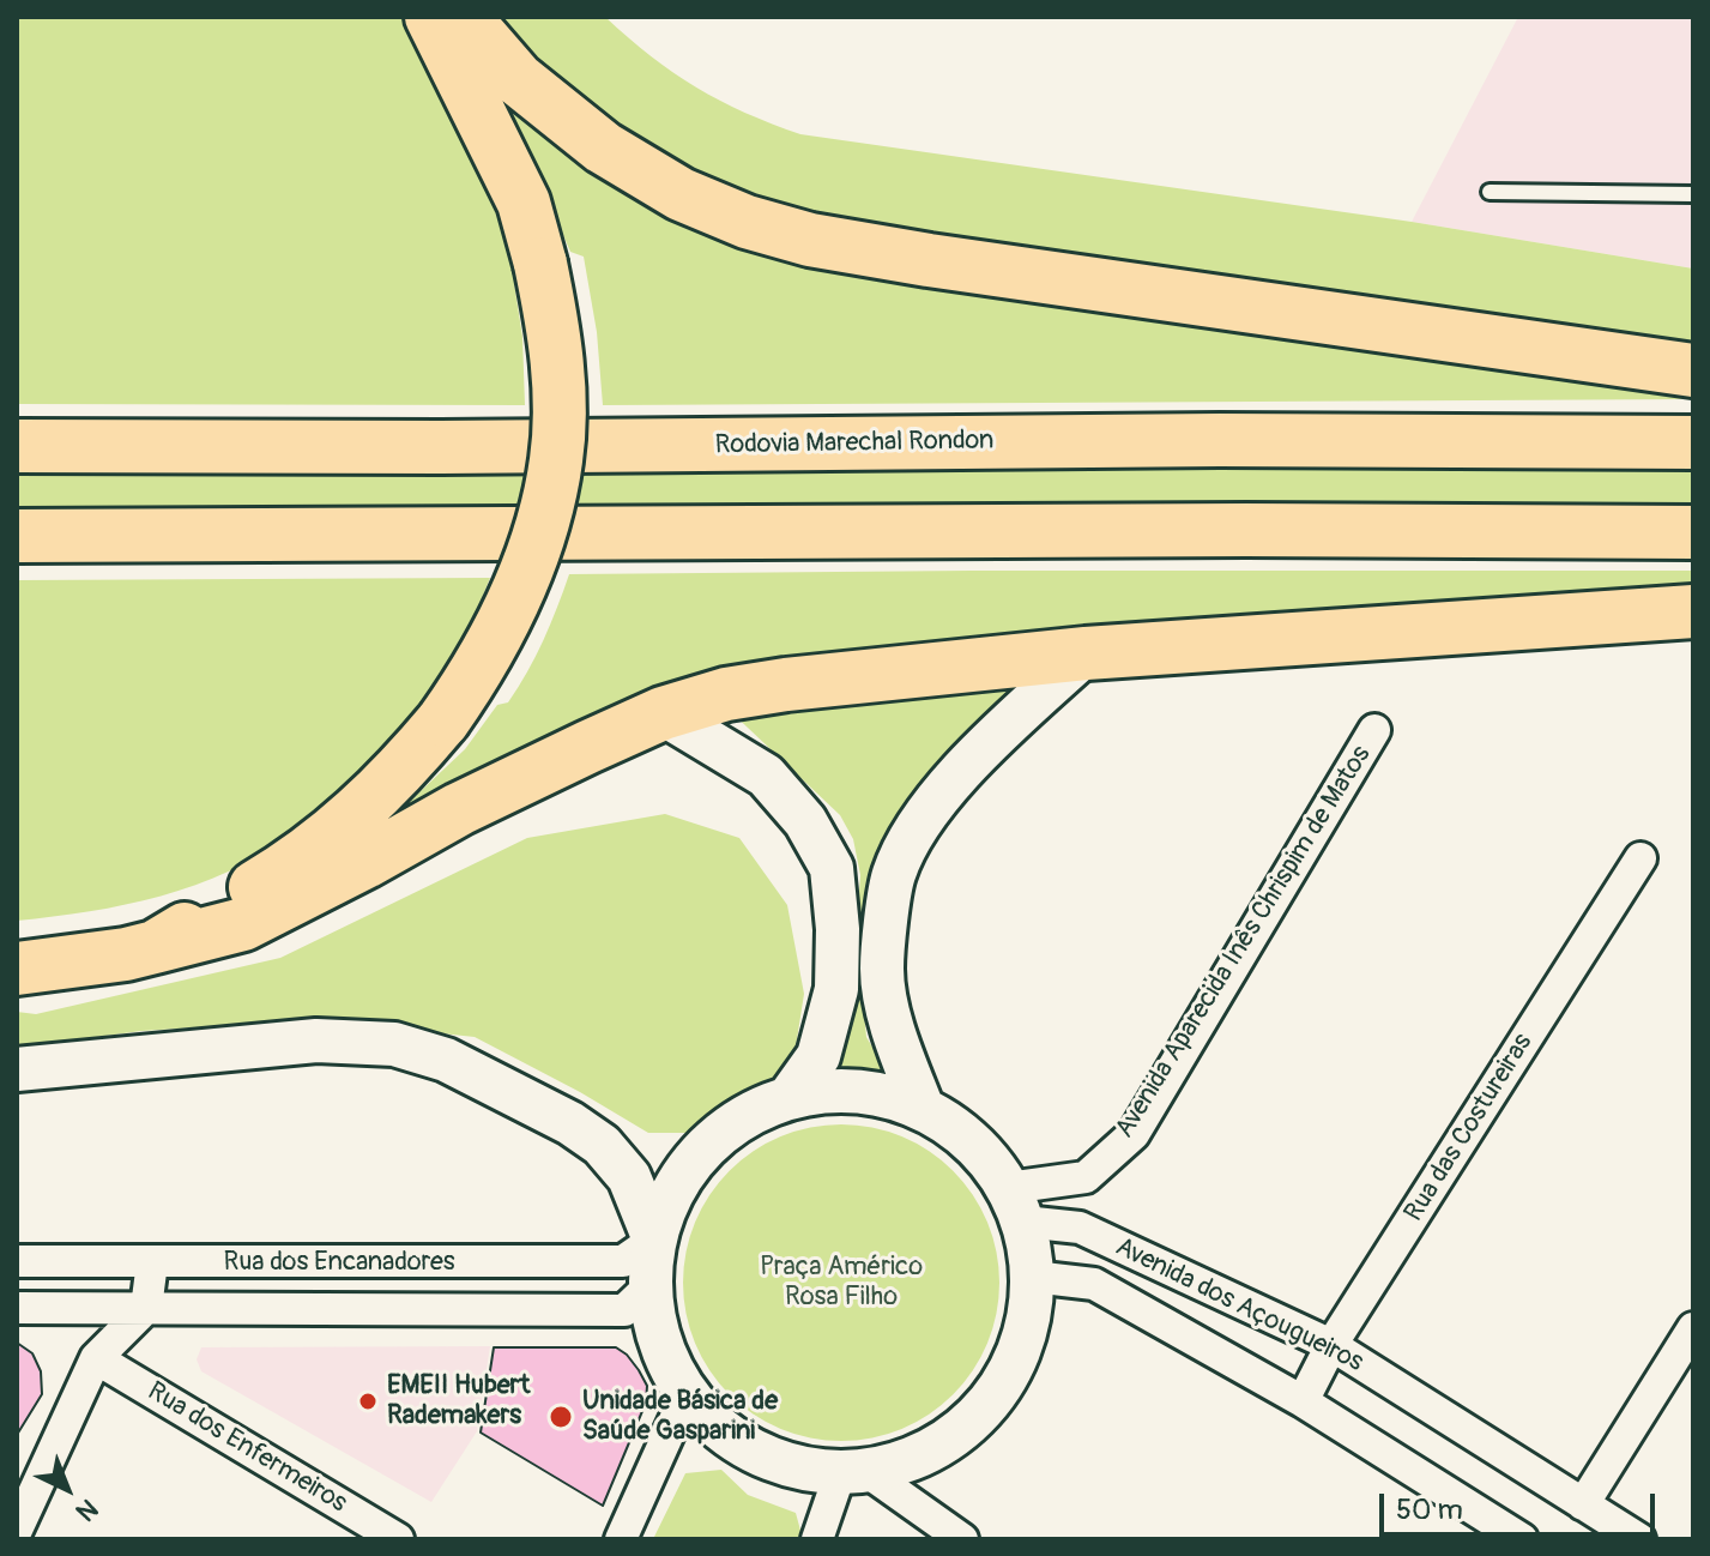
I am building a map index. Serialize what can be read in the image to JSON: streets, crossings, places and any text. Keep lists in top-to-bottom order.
{
  "streets": {
    "highway": ["Rodovia Marechal Rondon"],
    "street": [
      "Avenida Aparecida Inês Chrispim de Matos",
      "Rua das Costureiras",
      "Rua dos Encanadores",
      "Avenida dos Açougueiros",
      "Rua dos Enfermeiros"
    ]
  },
  "crossings": [
    ["Avenida Aparecida Inês Chrispim de Matos", "Avenida dos Açougueiros"],
    ["Rua das Costureiras", "Avenida dos Açougueiros"]
  ],
  "parks": ["Praça Américo Rosa Filho"],
  "places": ["EMEII Hubert Rademakers", "Unidade Básica de Saúde Gasparini"],
  "scale_bar": "50 m",
  "north": "bottom right"
}
